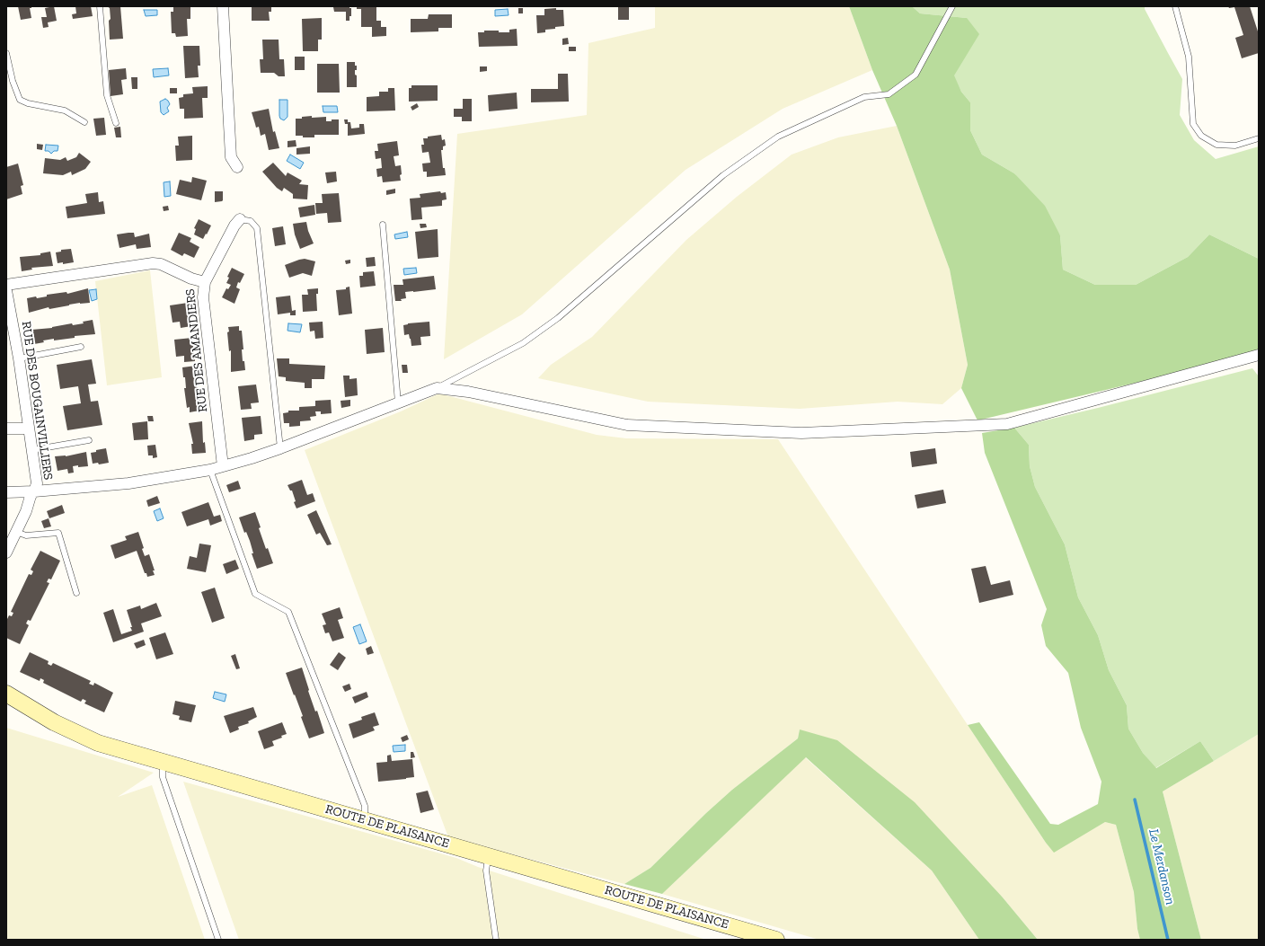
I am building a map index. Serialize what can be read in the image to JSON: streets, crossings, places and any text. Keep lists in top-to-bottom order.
{
  "streets": {
    "main road": ["ROUTE DE PLAISANCE"],
    "street": ["RUE DES AMANDIERS", "RUE DES BOUGAINVILLIERS"]
  },
  "water": ["Le Merdanson"]
}
